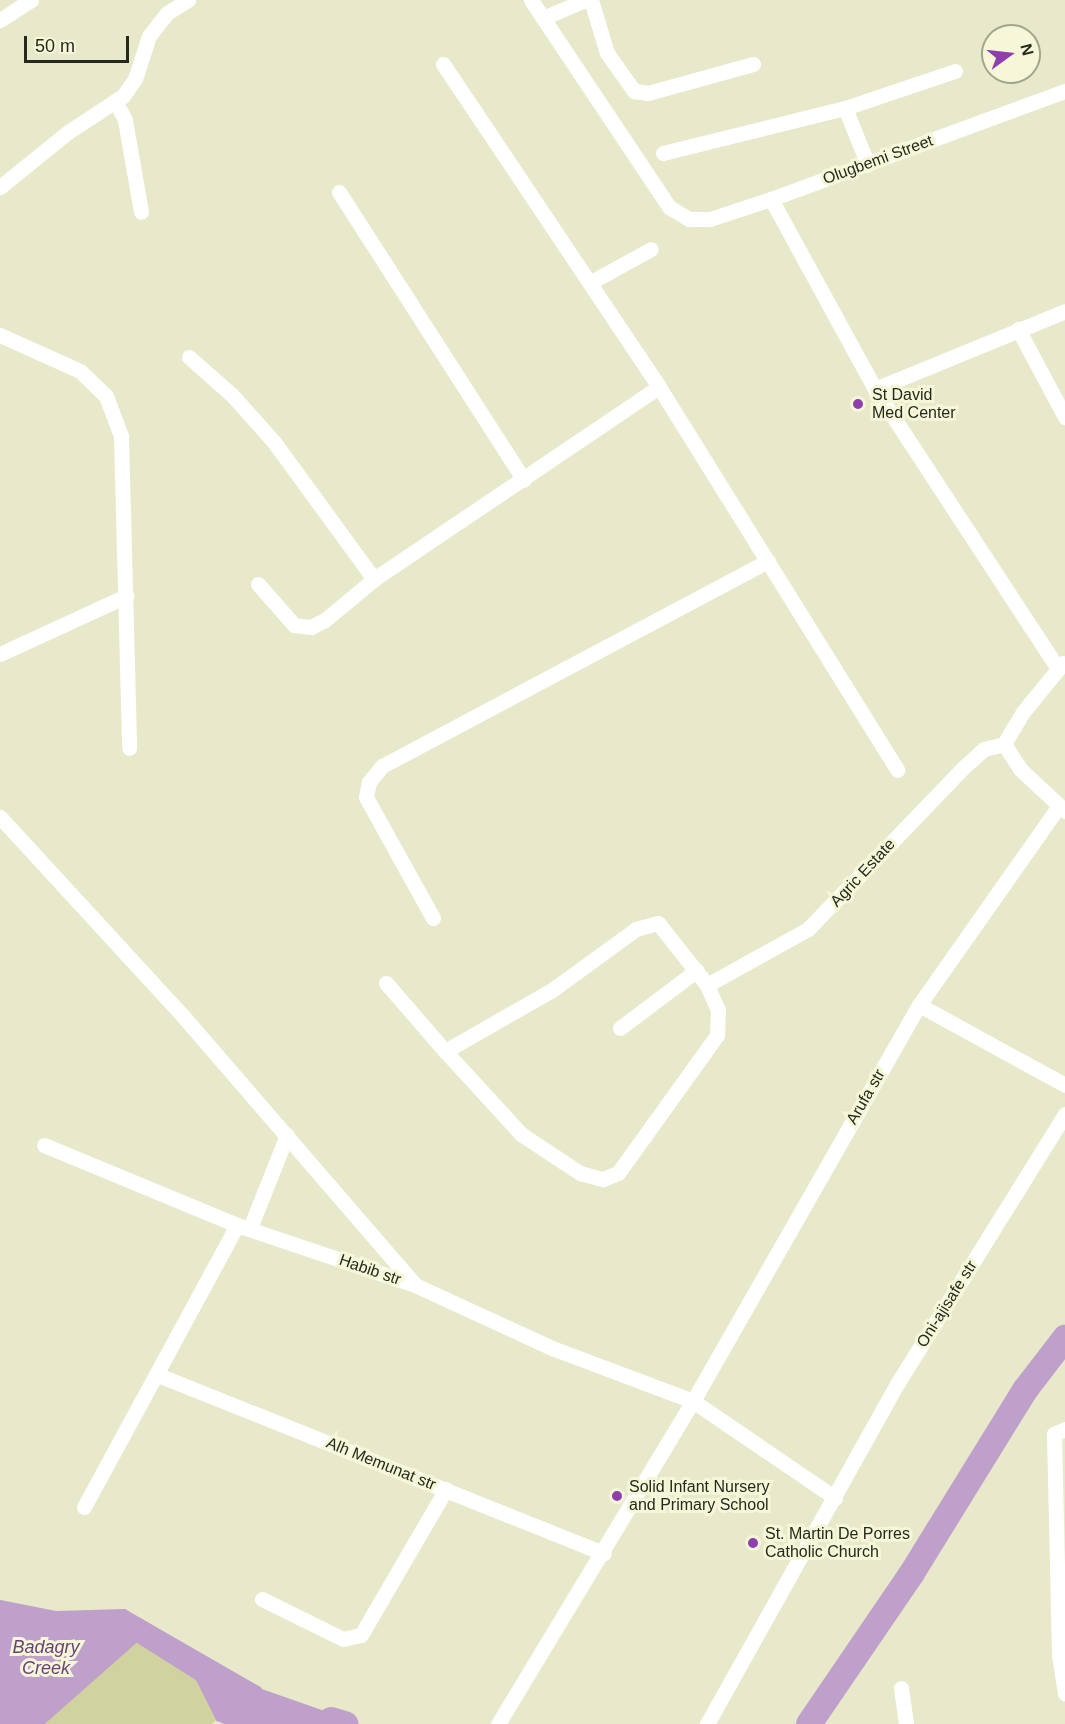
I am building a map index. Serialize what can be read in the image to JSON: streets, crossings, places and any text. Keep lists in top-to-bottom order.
{
  "streets": {
    "street": [
      "Olugbemi Street",
      "Agric Estate",
      "Arufa str",
      "Habib str",
      "Oni-ajisafe str",
      "Alh Memunat str"
    ]
  },
  "crossings": [
    ["Arufa str", "Habib str"]
  ],
  "water": ["Badagry Creek"],
  "places": ["St David Med Center", "Solid Infant Nursery and Primary School", "St. Martin De Porres Catholic Church"],
  "scale_bar": "50 m",
  "north": "right"
}
